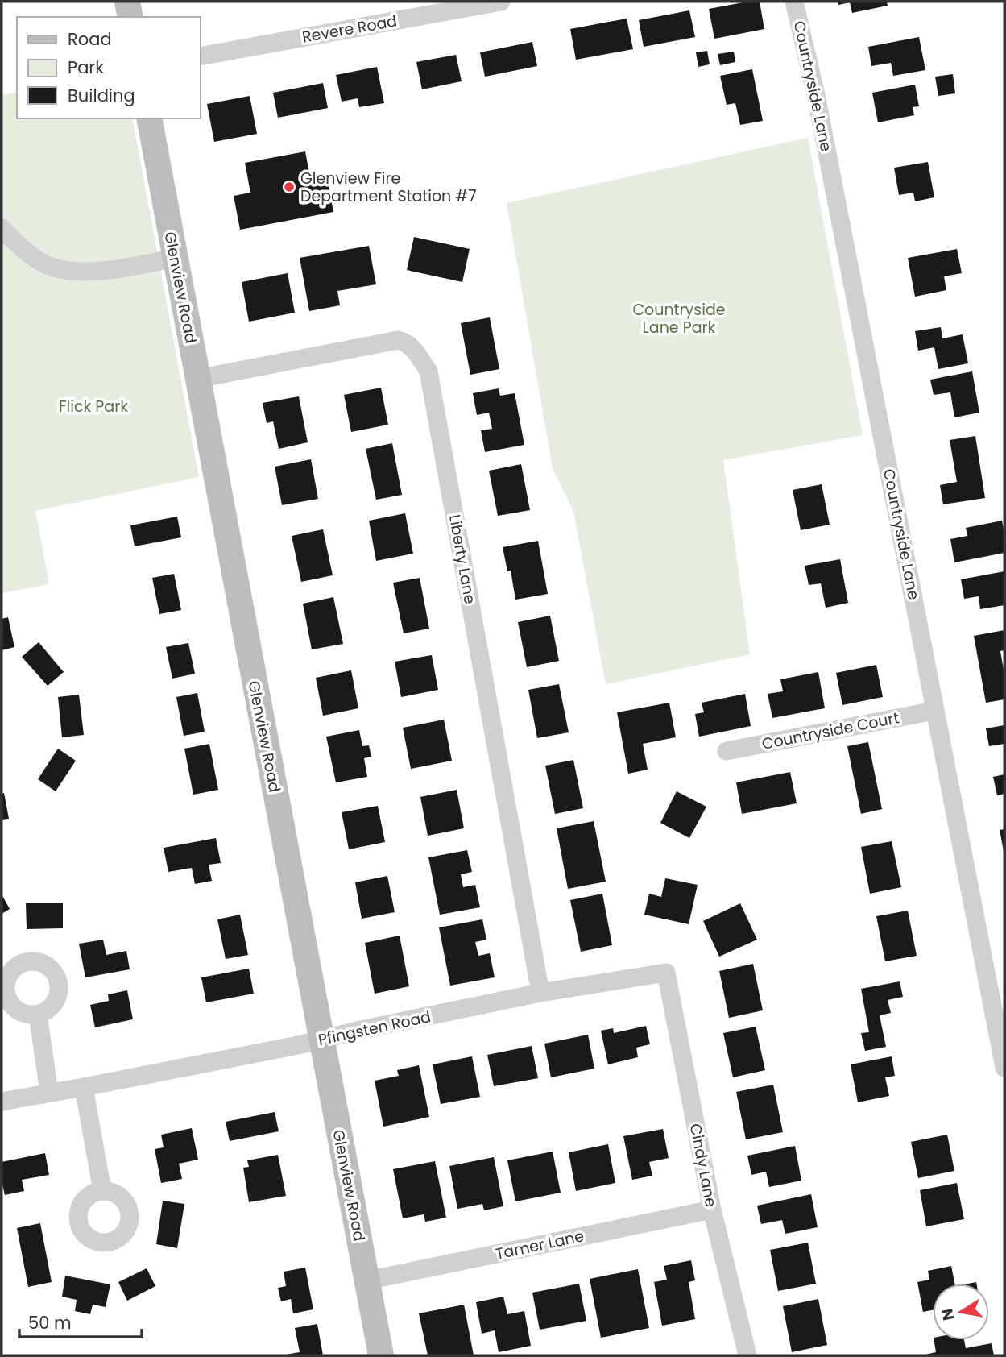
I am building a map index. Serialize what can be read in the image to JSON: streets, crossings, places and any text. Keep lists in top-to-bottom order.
{
  "streets": {
    "main road": ["Glenview Road"],
    "street": [
      "Revere Road",
      "Countryside Lane",
      "Liberty Lane",
      "Countryside Court",
      "Pfingsten Road",
      "Cindy Lane",
      "Tamer Lane"
    ]
  },
  "crossings": [
    ["Countryside Lane", "Countryside Court"],
    ["Glenview Road", "Liberty Lane"],
    ["Glenview Road", "Pfingsten Road"],
    ["Glenview Road", "Tamer Lane"],
    ["Liberty Lane", "Pfingsten Road"],
    ["Pfingsten Road", "Cindy Lane"],
    ["Cindy Lane", "Tamer Lane"]
  ],
  "parks": ["Countryside Lane Park", "Flick Park"],
  "places": ["Glenview Fire Department Station #7"],
  "legend": ["Road", "Park", "Building"],
  "scale_bar": "50 m",
  "north": "left"
}
